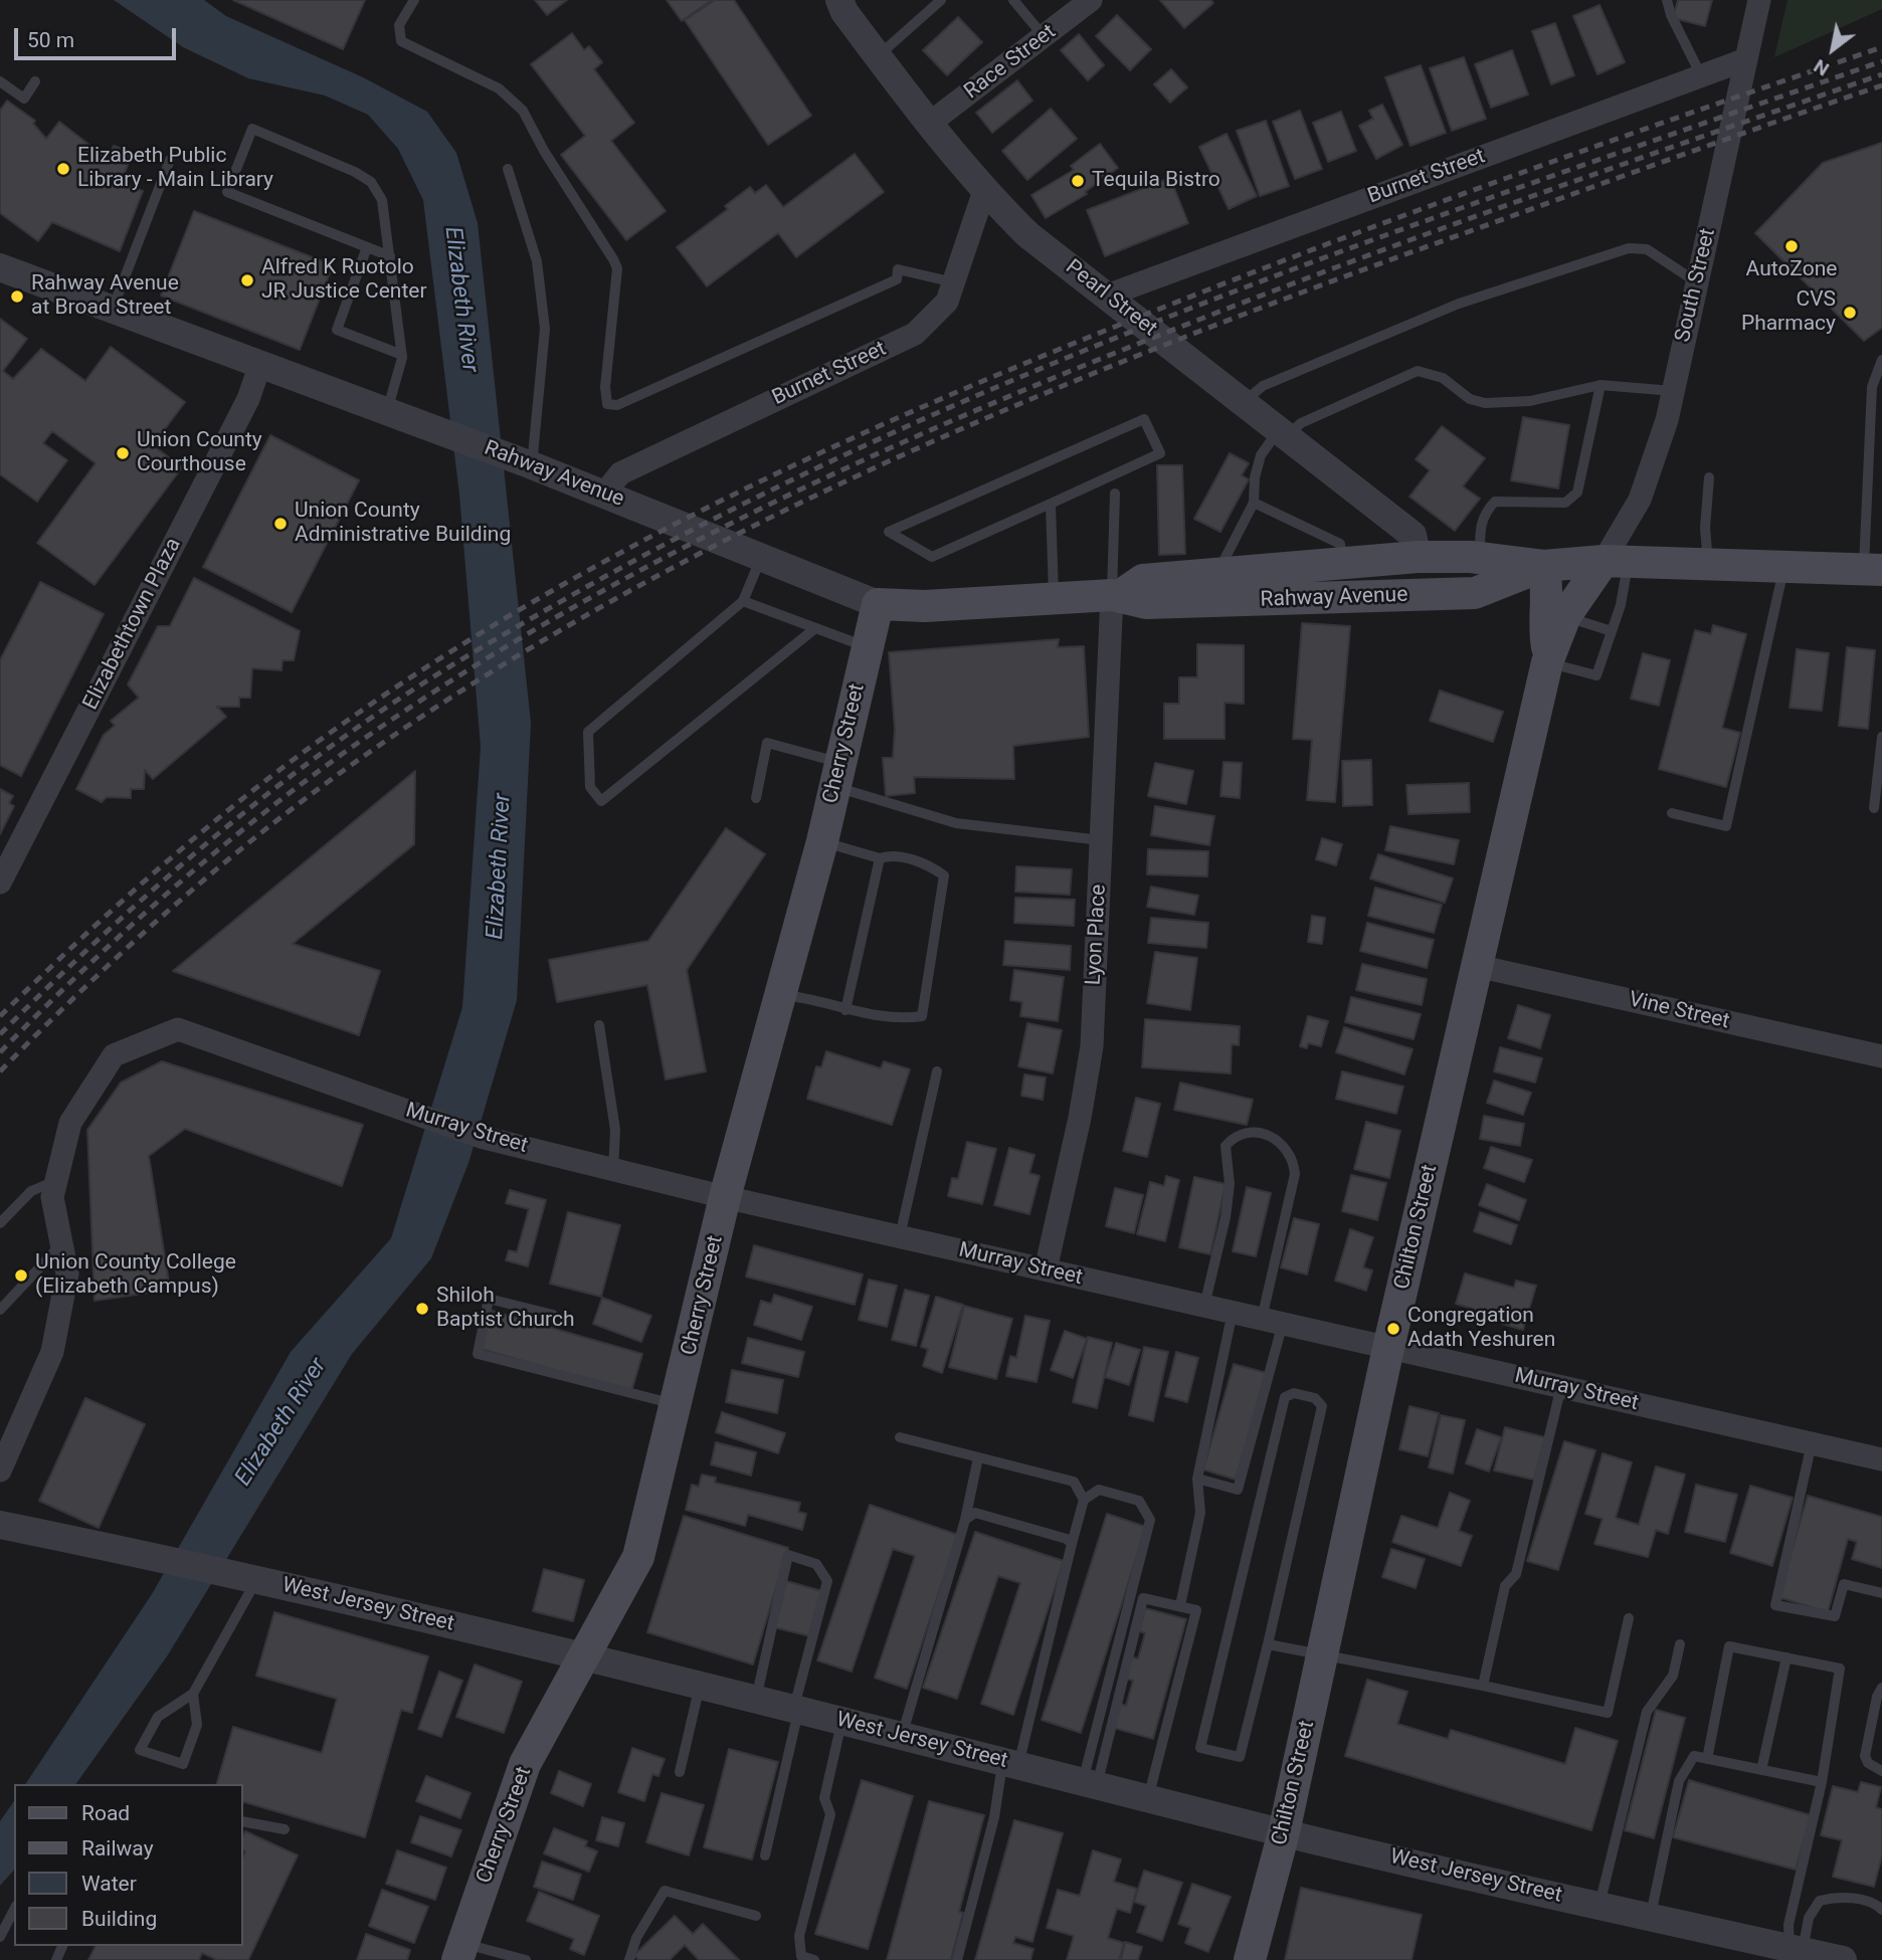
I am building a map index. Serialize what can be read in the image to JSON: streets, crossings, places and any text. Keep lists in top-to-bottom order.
{
  "streets": {
    "main road": ["Rahway Avenue", "Cherry Street", "Chilton Street"],
    "street": [
      "Race Street",
      "Burnet Street",
      "South Street",
      "Pearl Street",
      "Elizabethtown Plaza",
      "Lyon Place",
      "Vine Street",
      "Murray Street",
      "West Jersey Street"
    ]
  },
  "crossings": [
    ["Race Street", "Pearl Street"],
    ["Burnet Street", "South Street"],
    ["Burnet Street", "Pearl Street"],
    ["Burnet Street", "Rahway Avenue"],
    ["South Street", "Rahway Avenue"],
    ["South Street", "Chilton Street"],
    ["Pearl Street", "Rahway Avenue"],
    ["Rahway Avenue", "Elizabethtown Plaza"],
    ["Rahway Avenue", "Cherry Street"],
    ["Rahway Avenue", "Lyon Place"],
    ["Rahway Avenue", "Chilton Street"],
    ["Cherry Street", "Murray Street"],
    ["Cherry Street", "West Jersey Street"],
    ["Lyon Place", "Murray Street"],
    ["Vine Street", "Chilton Street"],
    ["Murray Street", "Chilton Street"],
    ["Chilton Street", "West Jersey Street"]
  ],
  "water": ["Elizabeth River"],
  "places": [
    "Elizabeth Public Library - Main Library",
    "Tequila Bistro",
    "AutoZone",
    "Alfred K Ruotolo JR Justice Center",
    "Rahway Avenue at Broad Street",
    "CVS Pharmacy",
    "Union County Courthouse",
    "Union County Administrative Building",
    "Union County College (Elizabeth Campus)",
    "Shiloh Baptist Church",
    "Congregation Adath Yeshuren"
  ],
  "legend": [
    "Road",
    "Railway",
    "Water",
    "Building"
  ],
  "scale_bar": "50 m",
  "north": "bottom left"
}
